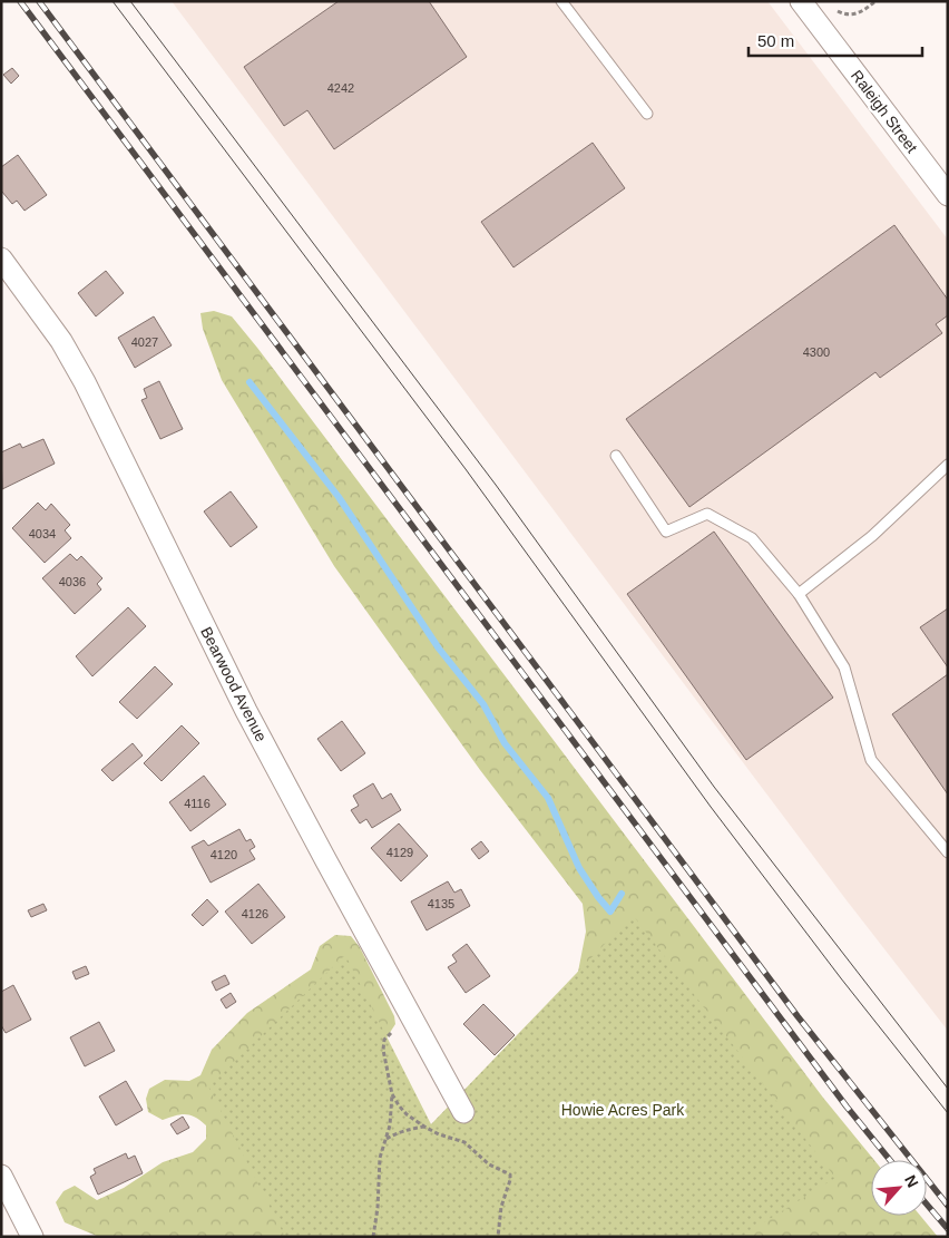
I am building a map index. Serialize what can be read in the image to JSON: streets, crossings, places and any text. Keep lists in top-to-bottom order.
{
  "streets": {
    "street": ["Raleigh Street", "Bearwood Avenue"]
  },
  "parks": ["Howie Acres Park"],
  "house_numbers": [
    "4242",
    "4027",
    "4300",
    "4034",
    "4036",
    "4116",
    "4129",
    "4120",
    "4135",
    "4126"
  ],
  "scale_bar": "50 m",
  "north": "top right"
}
